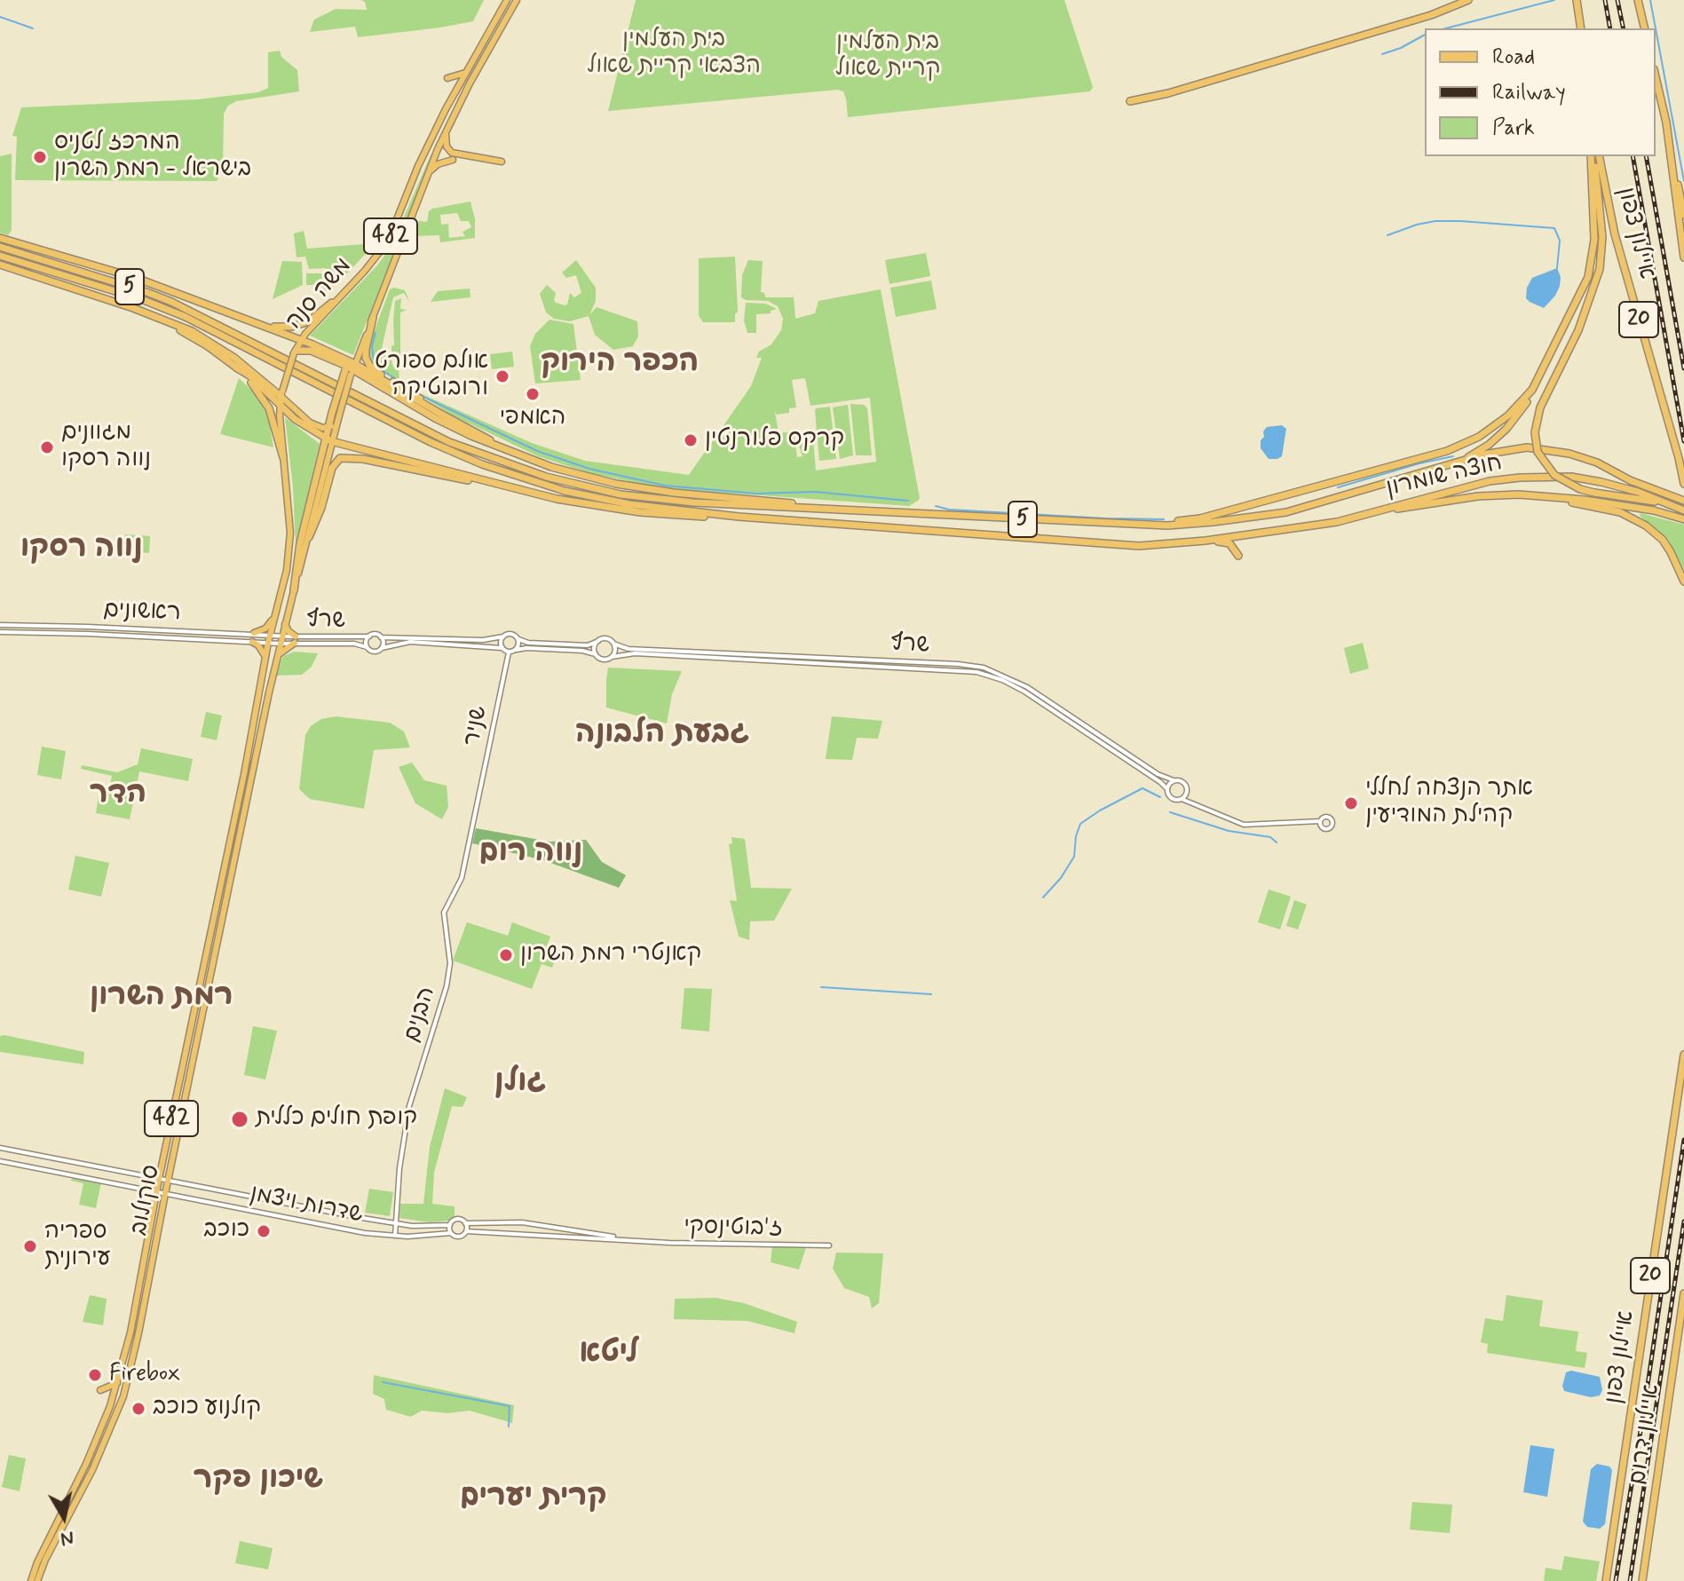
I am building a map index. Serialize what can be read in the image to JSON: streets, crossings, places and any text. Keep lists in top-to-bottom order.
{
  "streets": {
    "highway": [
      "איילון צפון",
      "5",
      "20",
      "חוצה שומרון",
      "איילון דרום"
    ],
    "main road": ["482", "משה סנה", "סוקולוב"],
    "street": [
      "ראשונים",
      "שרף",
      "שניר",
      "הבנים",
      "שדרות ויצמן",
      "ז'בוטינסקי"
    ]
  },
  "crossings": [
    ["482", "ראשונים"],
    ["482", "שרף"],
    ["482", "סוקולוב"],
    ["5", "חוצה שומרון"],
    ["משה סנה", "ראשונים"],
    ["משה סנה", "סוקולוב"],
    ["ראשונים", "שרף"],
    ["ראשונים", "סוקולוב"],
    ["שרף", "סוקולוב"],
    ["שניר", "הבנים"],
    ["הבנים", "שדרות ויצמן"],
    ["סוקולוב", "שדרות ויצמן"],
    ["שדרות ויצמן", "ז'בוטינסקי"]
  ],
  "districts": [
    "הכפר הירוק",
    "נווה רסקו",
    "גבעת הלבונה",
    "הדר",
    "נווה רום",
    "רמת השרון",
    "גולן",
    "ליטא",
    "שיכון פקר",
    "קרית יערים"
  ],
  "parks": ["בית העלמין הצבאי קריית שאול", "בית העלמין קריית שאול"],
  "places": [
    "המרכז לטניס בישראל - רמת השרון",
    "אולם ספורט ורובוטיקה",
    "האמפי",
    "קרקס פלורנטין",
    "מגוונים נווה רסקו",
    "אתר הנצחה לחללי קהילת המודיעין",
    "קאנטרי רמת השרון",
    "קופת חולים כללית",
    "כוכב",
    "ספריה עירונית",
    "Firebox",
    "קולנוע כוכב"
  ],
  "legend": ["Road", "Railway", "Park"],
  "north": "bottom"
}
